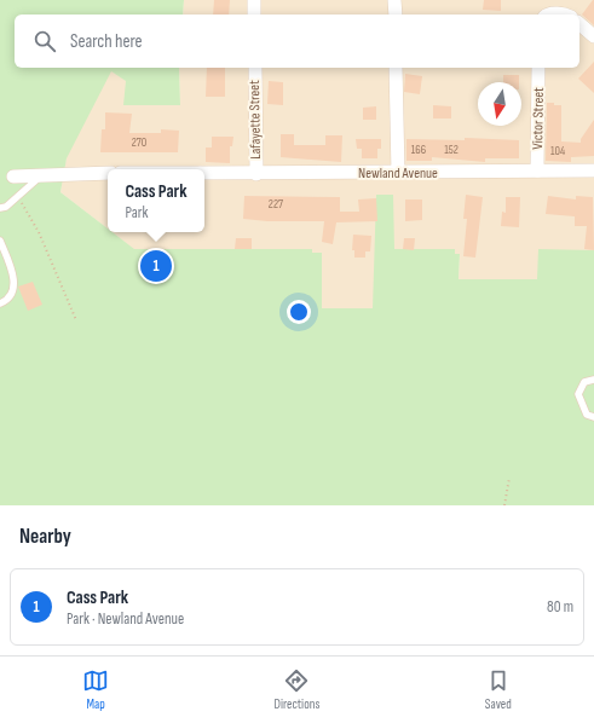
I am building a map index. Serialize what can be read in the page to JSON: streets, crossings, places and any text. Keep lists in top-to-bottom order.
{
  "streets": {
    "street": ["Victor Street", "Lafayette Street", "Newland Avenue"]
  },
  "crossings": [
    ["Victor Street", "Newland Avenue"],
    ["Lafayette Street", "Newland Avenue"]
  ],
  "house_numbers": [
    "270",
    "166",
    "152",
    "104",
    "227"
  ],
  "north": "bottom",
  "page": {
    "search": "Search here",
    "popup": ["Cass Park", "Park"],
    "pins": "1",
    "heading": "Nearby",
    "list": [
      {
        "mark": "1",
        "name": "Cass Park",
        "note": "Park · Newland Avenue",
        "value": "80 m"
      }
    ],
    "nav": ["Map", "Directions", "Saved"]
  }
}
